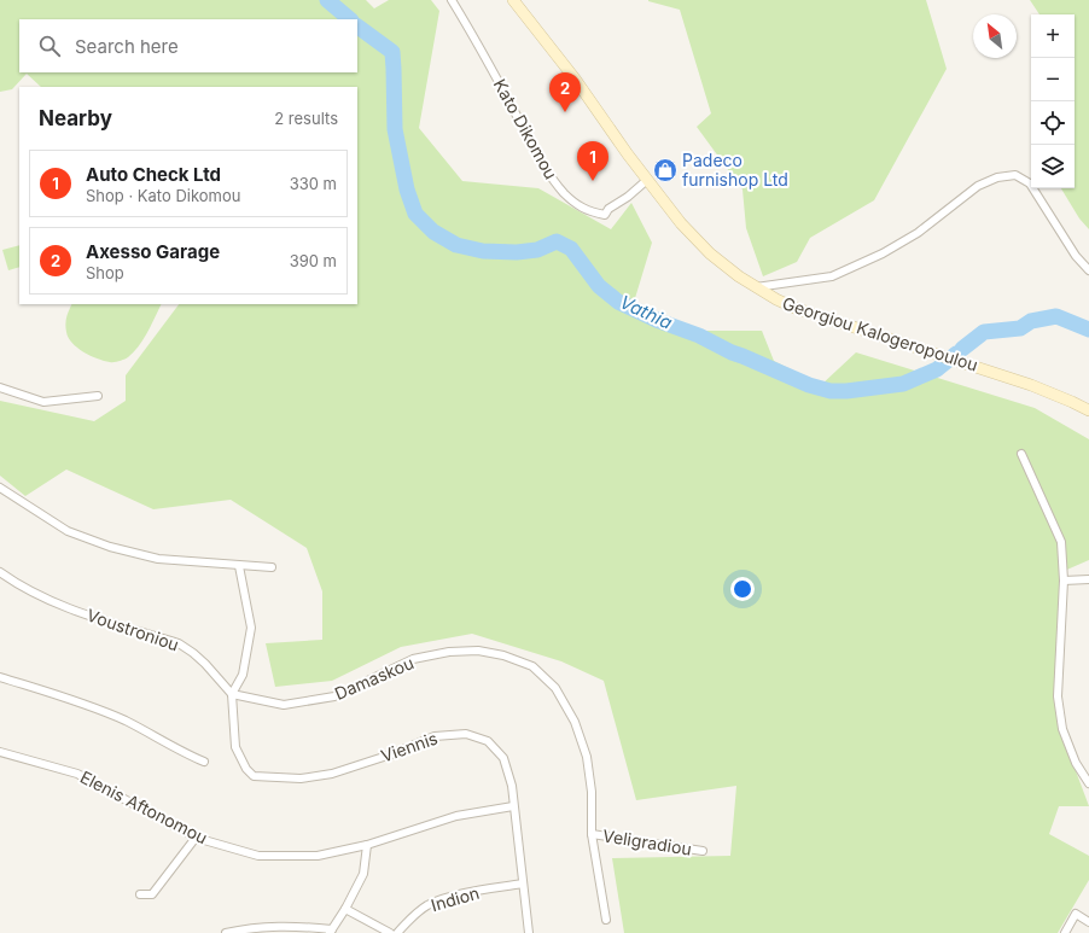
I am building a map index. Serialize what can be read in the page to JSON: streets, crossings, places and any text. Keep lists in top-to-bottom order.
{
  "streets": {
    "street": [
      "Kato Dikomou",
      "Georgiou Kalogeropoulou",
      "Voustroniou",
      "Damaskou",
      "Viennis",
      "Elenis Aftonomou",
      "Veligradiou",
      "Indion"
    ]
  },
  "crossings": [
    ["Kato Dikomou", "Georgiou Kalogeropoulou"],
    ["Voustroniou", "Damaskou"],
    ["Voustroniou", "Viennis"],
    ["Damaskou", "Viennis"],
    ["Damaskou", "Veligradiou"],
    ["Viennis", "Elenis Aftonomou"],
    ["Viennis", "Indion"]
  ],
  "water": ["Vathia"],
  "places": {
    "shop": ["Padeco furnishop Ltd"]
  },
  "north": "top left",
  "page": {
    "map_buttons": ["+", "−"],
    "search": "Search here",
    "pins": ["2", "1"],
    "heading": ["Nearby", "2 results"],
    "list": [
      {
        "mark": "1",
        "name": "Auto Check Ltd",
        "note": "Shop · Kato Dikomou",
        "value": "330 m"
      },
      {
        "mark": "2",
        "name": "Axesso Garage",
        "note": "Shop",
        "value": "390 m"
      }
    ]
  }
}
